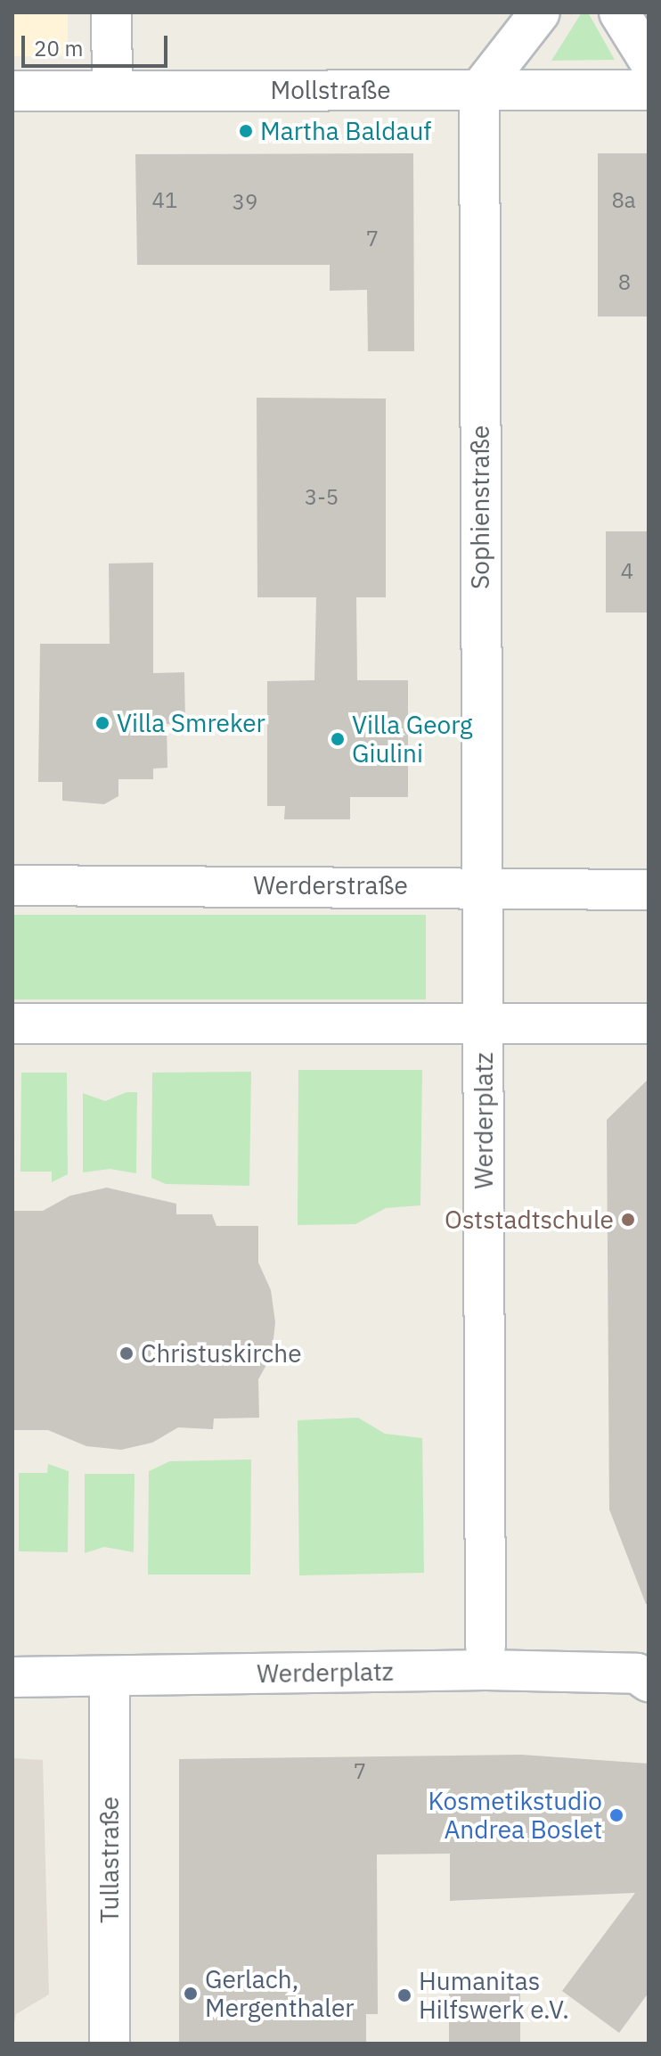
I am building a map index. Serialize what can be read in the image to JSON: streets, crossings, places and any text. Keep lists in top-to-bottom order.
{
  "streets": {
    "street": [
      "Mollstraße",
      "Sophienstraße",
      "Werderstraße",
      "Werderplatz",
      "Tullastraße"
    ]
  },
  "crossings": [
    ["Mollstraße", "Sophienstraße"],
    ["Sophienstraße", "Werderstraße"],
    ["Sophienstraße", "Werderplatz"],
    ["Werderplatz", "Tullastraße"]
  ],
  "places": [
    "Martha Baldauf",
    "Villa Smreker",
    "Villa Georg Giulini",
    "Oststadtschule",
    "Christuskirche",
    "Kosmetikstudio Andrea Boslet",
    "Gerlach, Mergenthaler",
    "Humanitas Hilfswerk e.V."
  ],
  "house_numbers": [
    "41",
    "8a",
    "39",
    "7",
    "8",
    "3-5",
    "4",
    "7"
  ],
  "scale_bar": "20 m"
}
